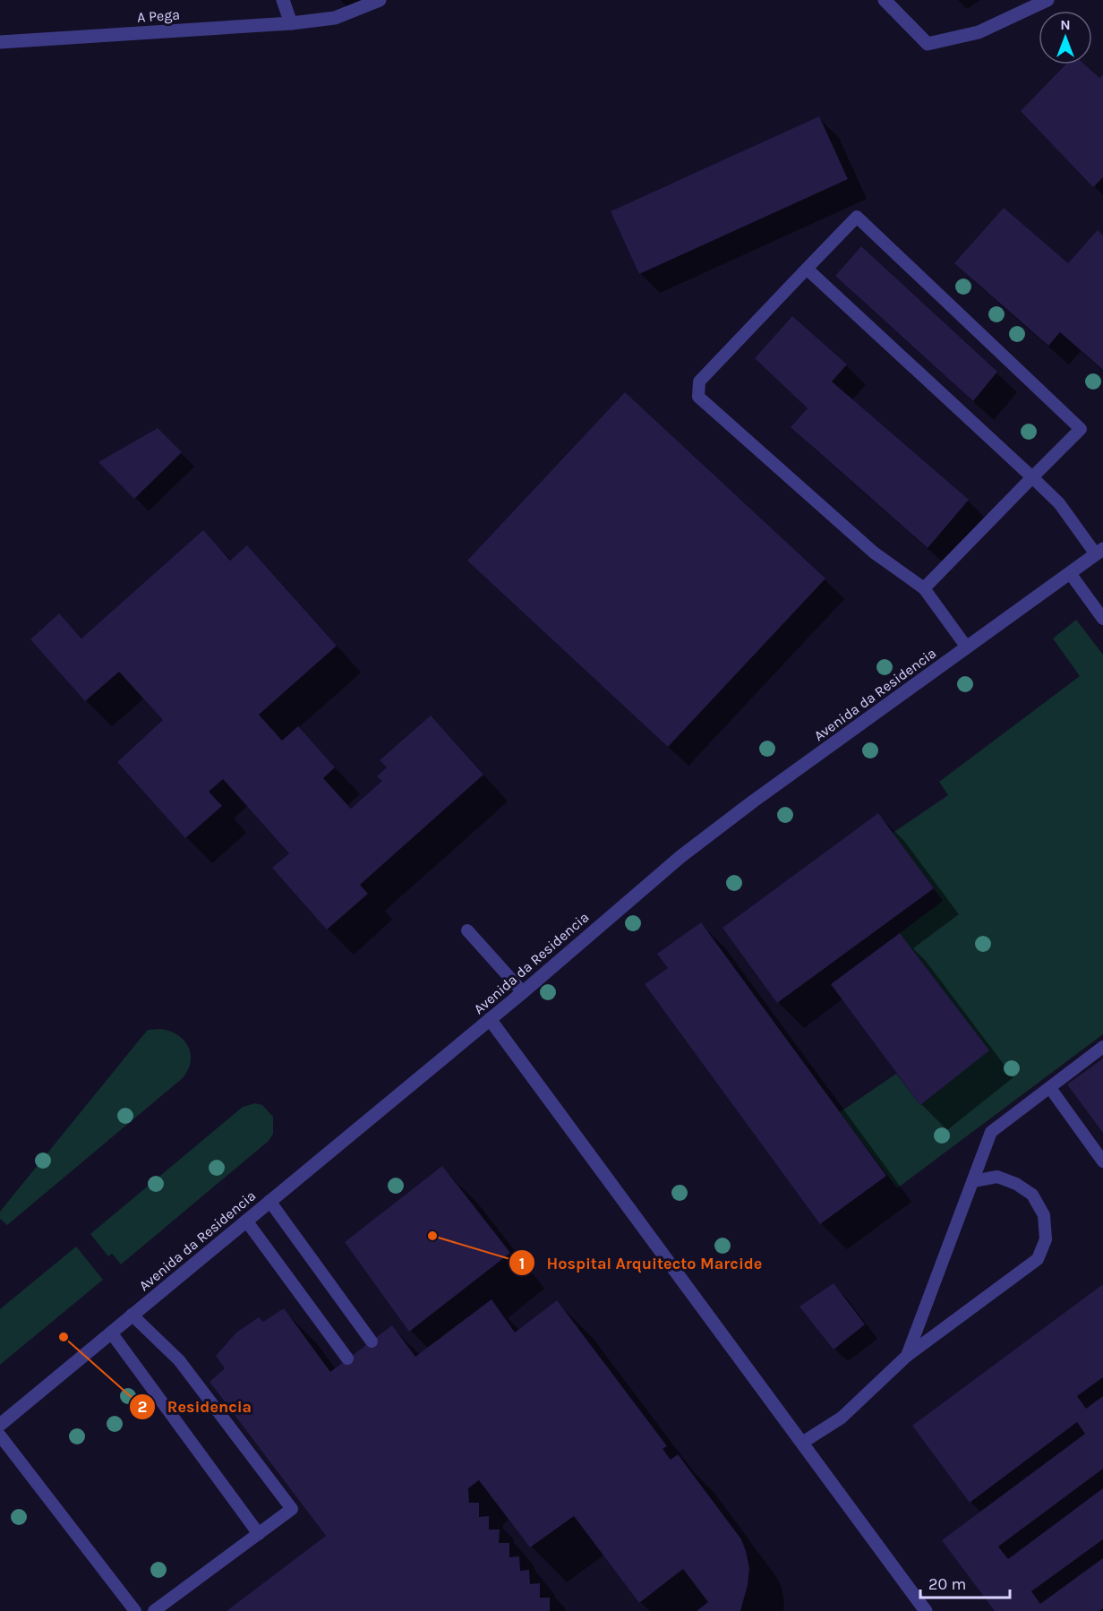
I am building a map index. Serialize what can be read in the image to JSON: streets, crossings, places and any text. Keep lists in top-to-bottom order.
{
  "streets": {
    "street": ["A Pega", "Avenida da Residencia"]
  },
  "places": ["Hospital Arquitecto Marcide", "Residencia"],
  "scale_bar": "20 m",
  "north": "top"
}
